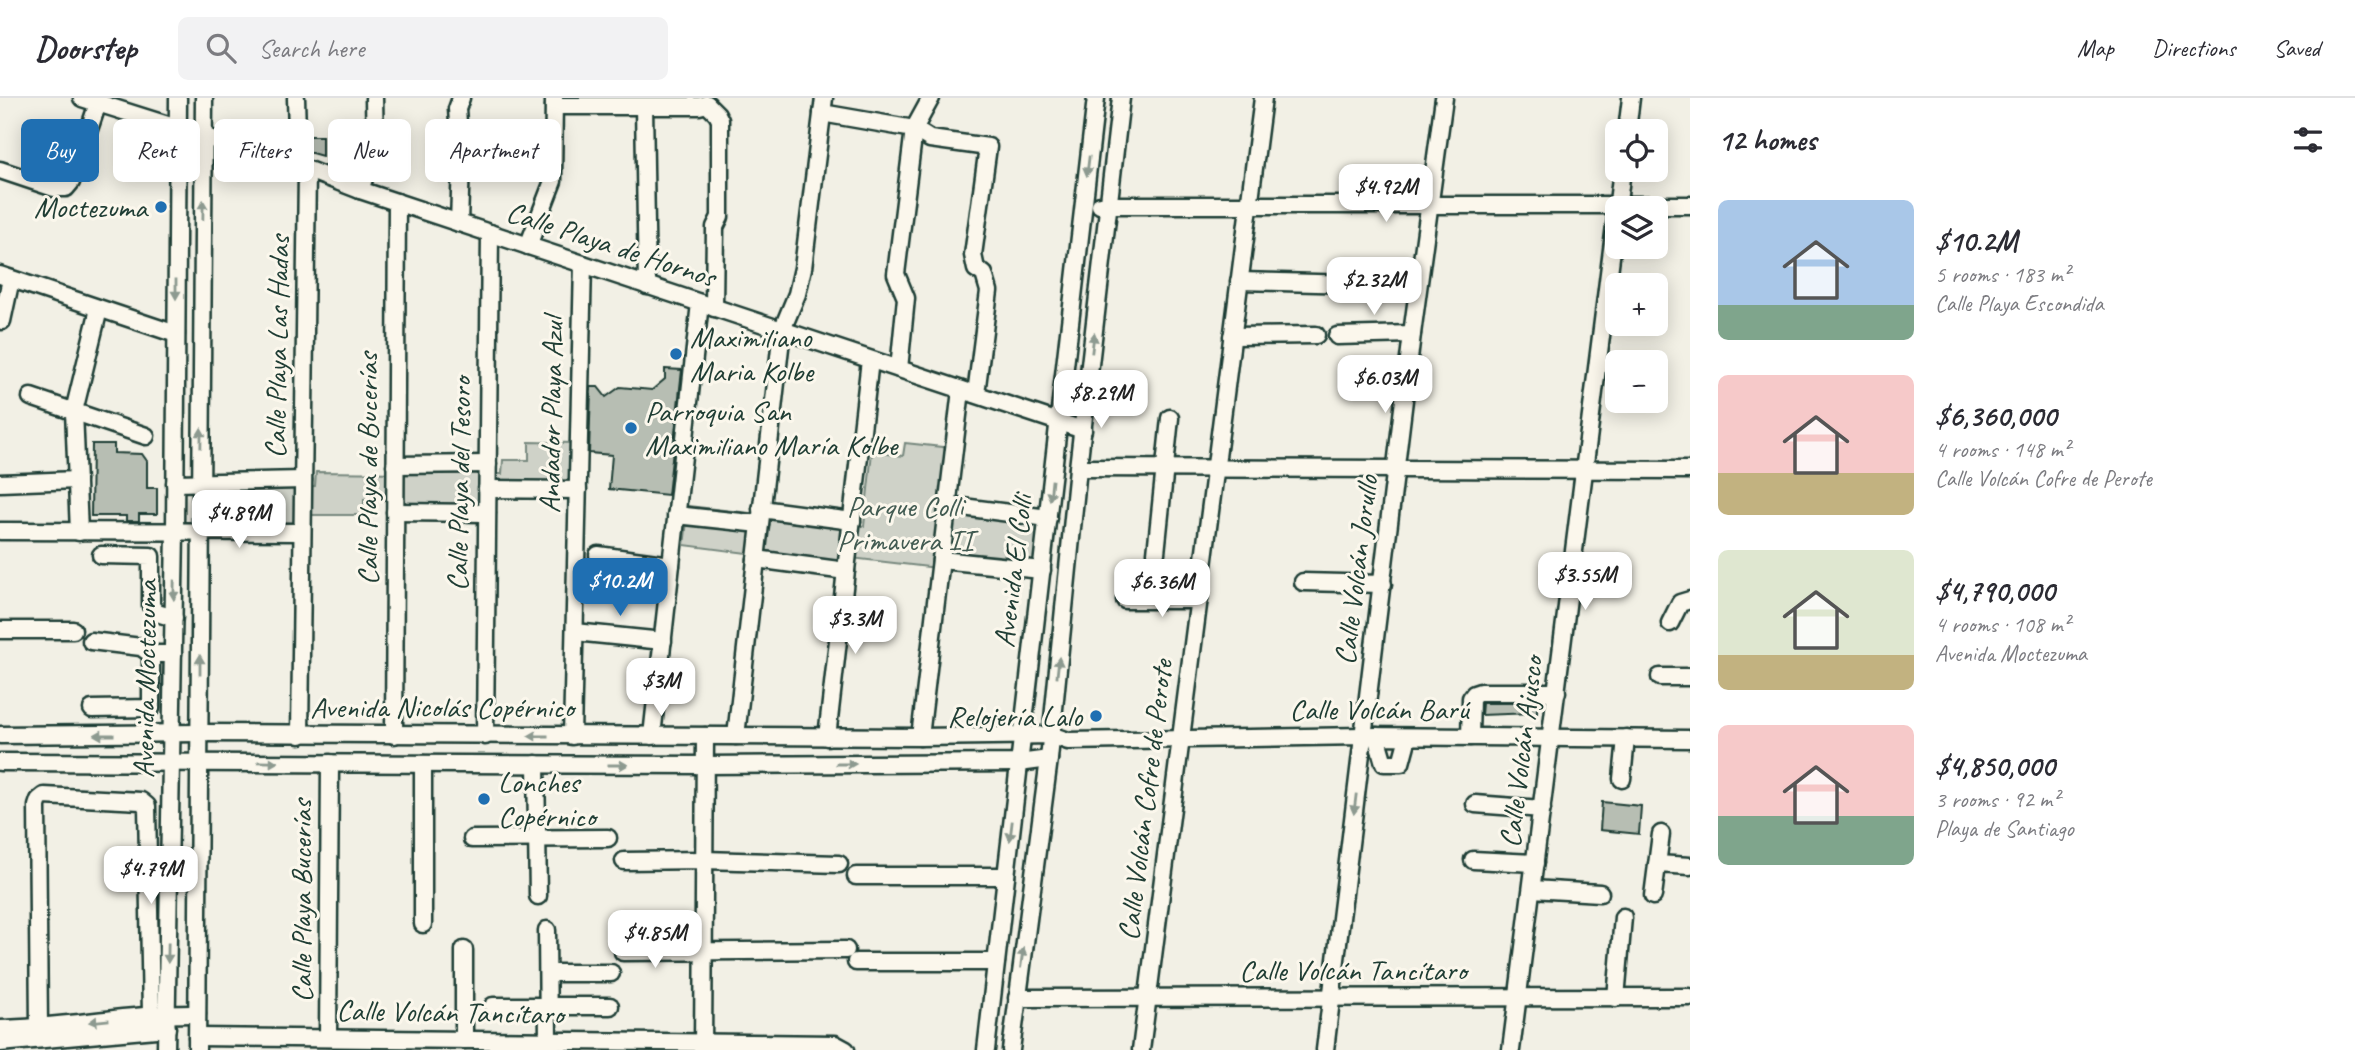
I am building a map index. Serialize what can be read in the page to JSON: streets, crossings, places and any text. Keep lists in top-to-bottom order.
{
  "streets": {
    "street": [
      "Calle Playa de Hornos",
      "Calle Playa Las Hadas",
      "Andador Playa Azul",
      "Calle Playa de Bucerías",
      "Calle Playa del Tesoro",
      "Calle Volcán Jorullo",
      "Avenida El Colli",
      "Avenida Moctezuma",
      "Avenida Nicolás Copérnico",
      "Calle Volcán Barú",
      "Calle Volcán Ajusco",
      "Calle Volcán Cofre de Perote",
      "Calle Playa Bucerías",
      "Calle Volcán Tancítaro"
    ]
  },
  "crossings": [
    ["Calle Playa de Hornos", "Andador Playa Azul"],
    ["Calle Playa de Hornos", "Calle Playa de Bucerías"],
    ["Calle Playa de Hornos", "Calle Playa del Tesoro"],
    ["Calle Playa de Hornos", "Avenida El Colli"],
    ["Calle Playa de Hornos", "Avenida Moctezuma"],
    ["Calle Playa Las Hadas", "Avenida Nicolás Copérnico"],
    ["Andador Playa Azul", "Avenida Nicolás Copérnico"],
    ["Calle Playa de Bucerías", "Avenida Nicolás Copérnico"],
    ["Calle Playa del Tesoro", "Avenida Nicolás Copérnico"],
    ["Calle Volcán Jorullo", "Calle Volcán Barú"],
    ["Calle Volcán Jorullo", "Calle Volcán Tancítaro"],
    ["Avenida El Colli", "Avenida Nicolás Copérnico"],
    ["Avenida El Colli", "Calle Volcán Barú"],
    ["Avenida El Colli", "Calle Volcán Tancítaro"],
    ["Avenida Moctezuma", "Avenida Nicolás Copérnico"],
    ["Avenida Moctezuma", "Calle Volcán Tancítaro"],
    ["Avenida Nicolás Copérnico", "Calle Volcán Barú"],
    ["Avenida Nicolás Copérnico", "Calle Playa Bucerías"],
    ["Calle Volcán Barú", "Calle Volcán Ajusco"],
    ["Calle Volcán Barú", "Calle Volcán Cofre de Perote"],
    ["Calle Volcán Ajusco", "Calle Volcán Tancítaro"],
    ["Calle Volcán Cofre de Perote", "Calle Volcán Tancítaro"],
    ["Calle Playa Bucerías", "Calle Volcán Tancítaro"]
  ],
  "parks": ["Parque Colli Primavera II"],
  "places": [
    "Moctezuma",
    "Maximiliano Maria Kolbe",
    "Parroquia San Maximiliano María Kolbe",
    "Relojería Lalo",
    "Lonches Copérnico"
  ],
  "page": {
    "header": "Doorstep",
    "search": "Search here",
    "nav": ["Map", "Directions", "Saved"],
    "heading": "12 homes",
    "map_buttons": ["+", "−"],
    "chip": [
      "Buy",
      "Rent",
      "Filters",
      "New",
      "Apartment"
    ],
    "price": [
      "$4.92M",
      "$2.32M",
      "$6.03M",
      "$8.29M",
      "$4.89M",
      "$3.55M",
      "$10.2M",
      "$6.36M",
      "$3.3M",
      "$3M",
      "$4.79M",
      "$4.85M"
    ],
    "list": [
      {
        "name": "$10.2M",
        "note": "5 rooms · 183 m² · Calle Playa Escondida"
      },
      {
        "name": "$6,360,000",
        "note": "4 rooms · 148 m² · Calle Volcán Cofre de Perote"
      },
      {
        "name": "$4,790,000",
        "note": "4 rooms · 108 m² · Avenida Moctezuma"
      },
      {
        "name": "$4,850,000",
        "note": "3 rooms · 92 m² · Playa de Santiago"
      }
    ]
  }
}
